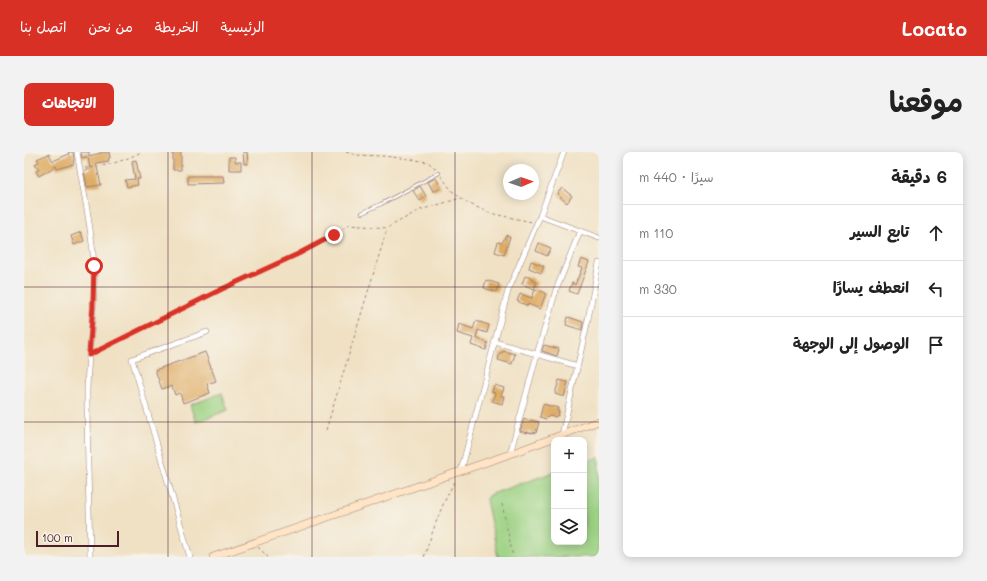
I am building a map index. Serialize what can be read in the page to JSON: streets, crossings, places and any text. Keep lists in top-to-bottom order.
{
  "scale_bar": "100 m",
  "north": "right",
  "page": {
    "header": "Locato",
    "nav": [
      "الرئيسية",
      "الخريطة",
      "من نحن",
      "اتصل بنا"
    ],
    "title": "موقعنا",
    "buttons": "الاتجاهات",
    "heading": ["6 دقيقة", "سيرًا · 440 m"],
    "list": [
      ["تابع السير", "110 m"],
      ["انعطف يسارًا", "330 m"],
      "الوصول إلى الوجهة"
    ],
    "map_buttons": ["+", "−"],
    "scale": "100 m"
  }
}
